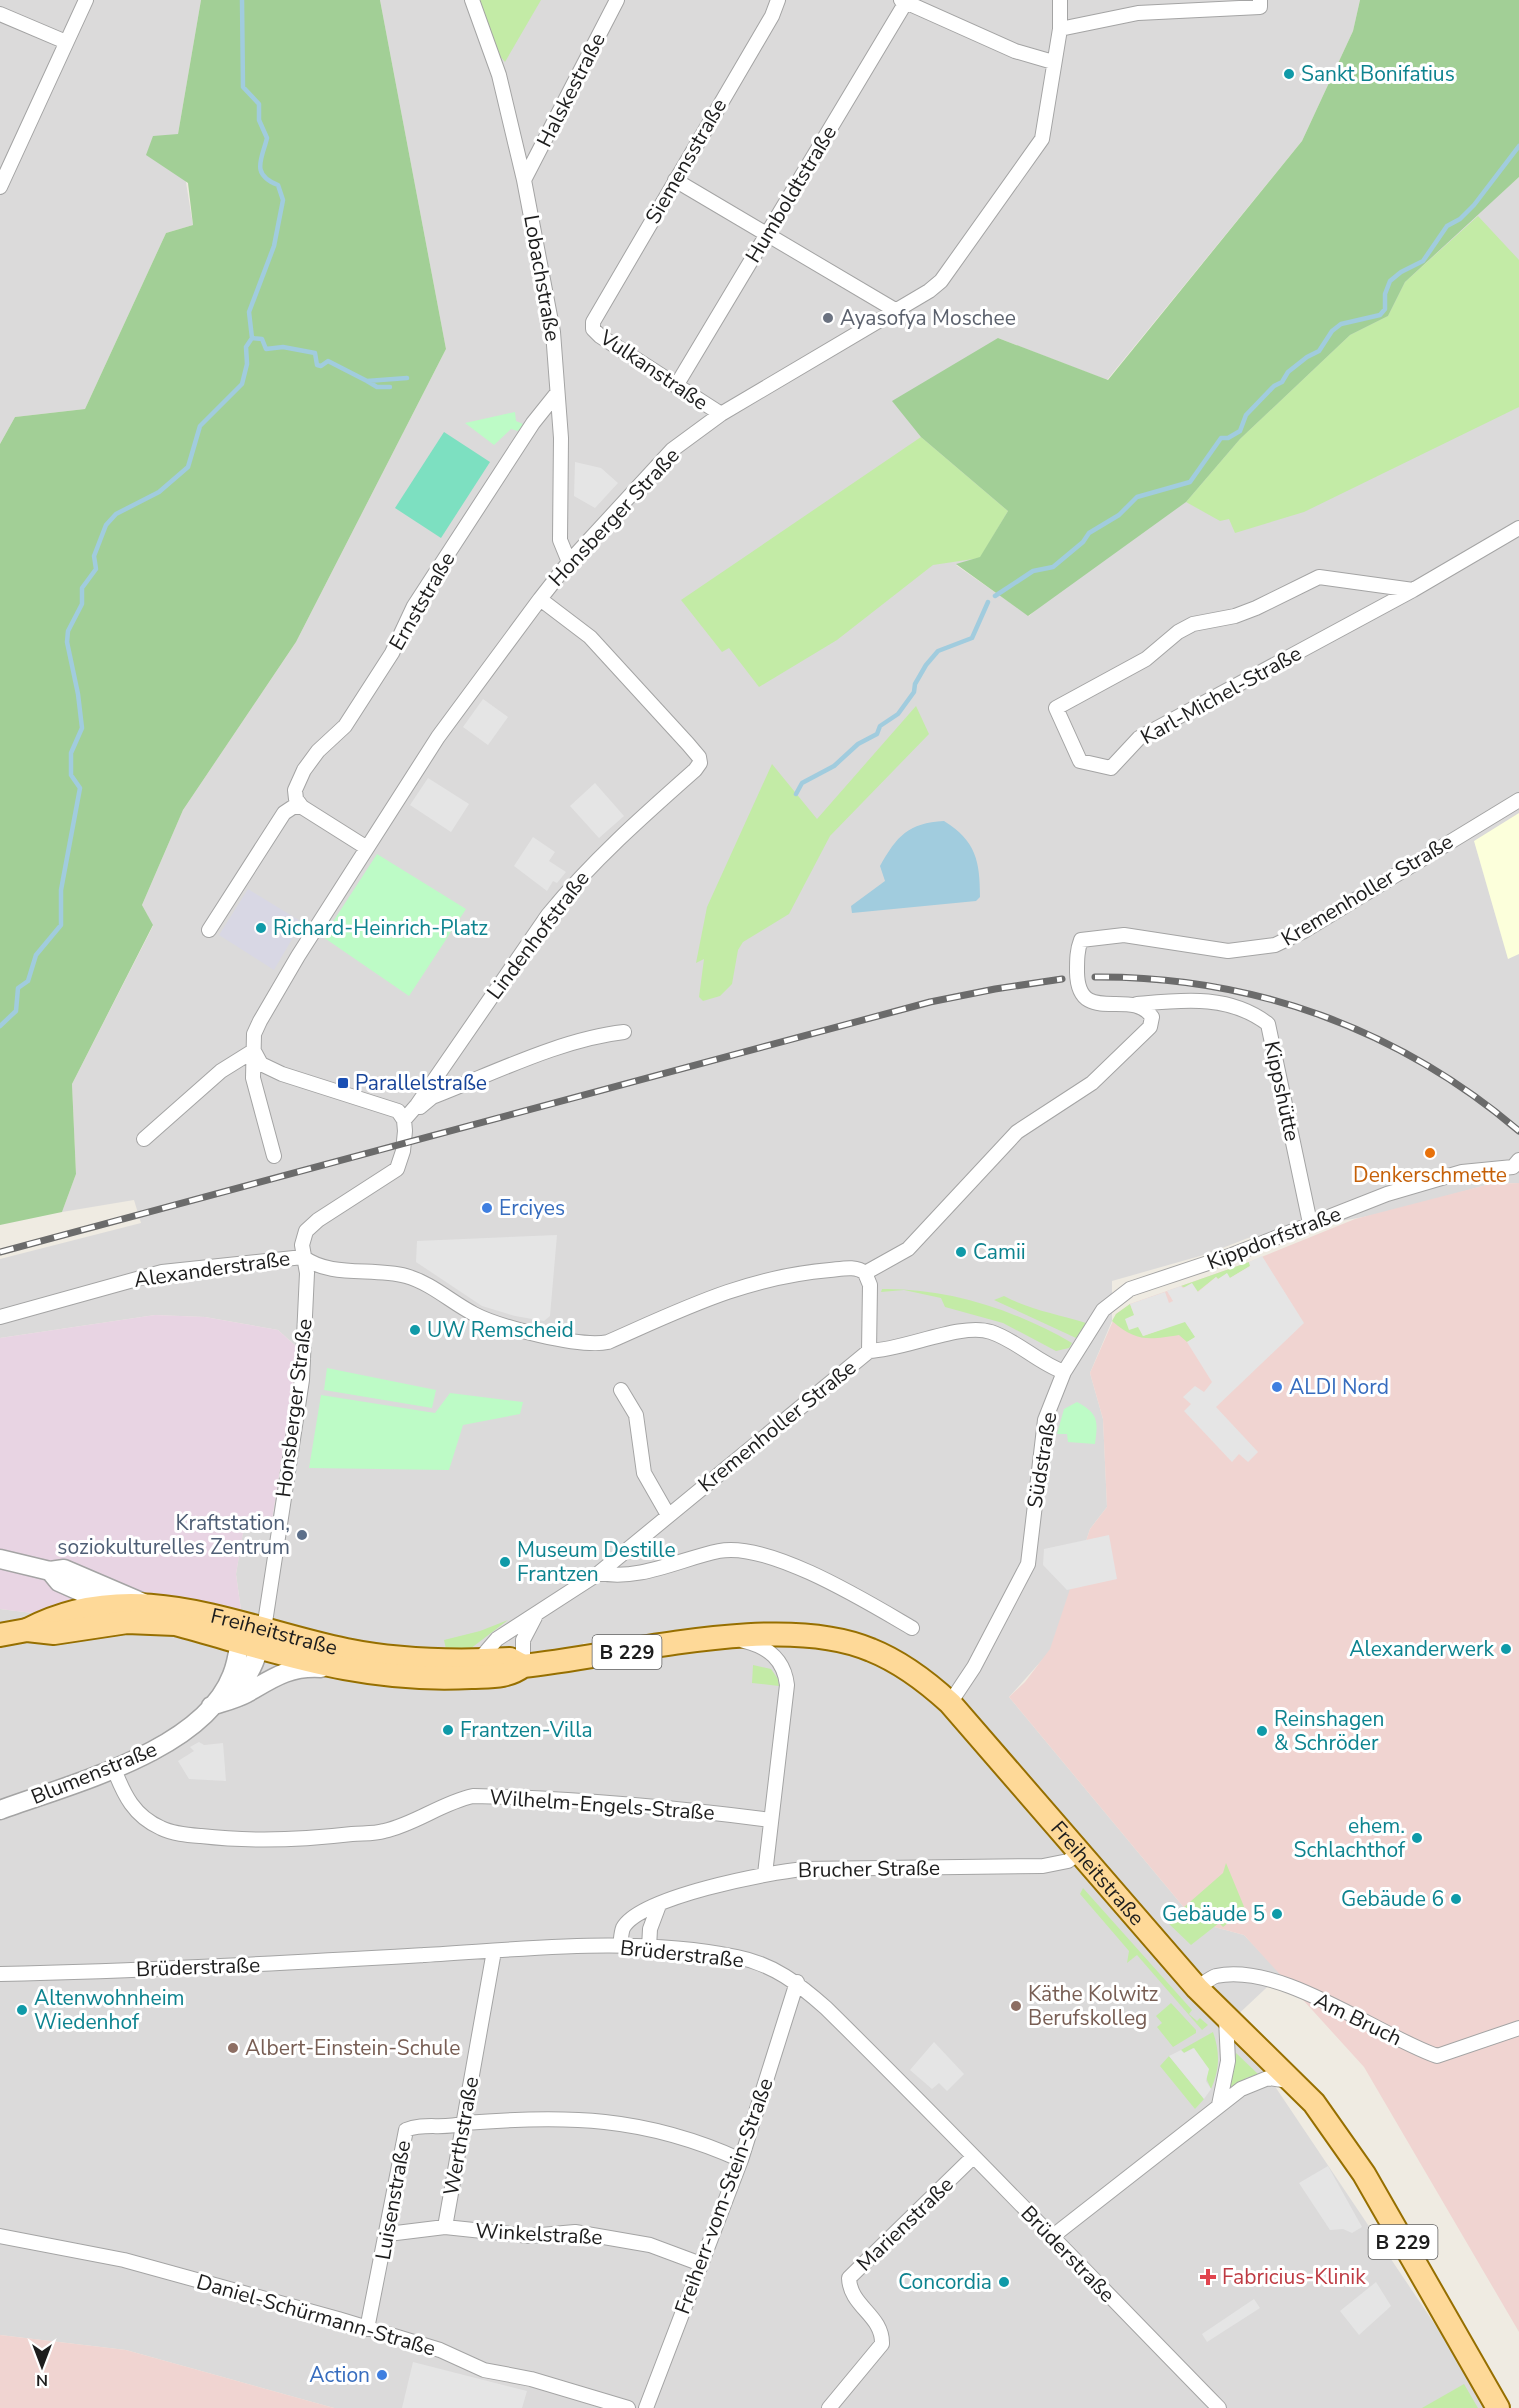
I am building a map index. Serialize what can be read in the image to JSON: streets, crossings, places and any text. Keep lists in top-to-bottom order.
{
  "streets": {
    "main road": ["Freiheitstraße", "B 229"],
    "street": [
      "Halskestraße",
      "Siemensstraße",
      "Humboldtstraße",
      "Lobachstraße",
      "Vulkanstraße",
      "Honsberger Straße",
      "Ernststraße",
      "Karl-Michel-Straße",
      "Kremenholler Straße",
      "Lindenhofstraße",
      "Kippshütte",
      "Kippdorfstraße",
      "Alexanderstraße",
      "Südstraße",
      "Blumenstraße",
      "Wilhelm-Engels-Straße",
      "Brucher Straße",
      "Brüderstraße",
      "Am Bruch",
      "Werthstraße",
      "Freiherr-vom-Stein-Straße",
      "Luisenstraße",
      "Marienstraße",
      "Winkelstraße",
      "Daniel-Schürmann-Straße"
    ]
  },
  "crossings": [
    ["Halskestraße", "Lobachstraße"],
    ["Siemensstraße", "Vulkanstraße"],
    ["Humboldtstraße", "Vulkanstraße"],
    ["Lobachstraße", "Honsberger Straße"],
    ["Lobachstraße", "Ernststraße"],
    ["Vulkanstraße", "Honsberger Straße"],
    ["Honsberger Straße", "Lindenhofstraße"],
    ["Honsberger Straße", "Alexanderstraße"],
    ["Honsberger Straße", "Freiheitstraße"],
    ["Honsberger Straße", "Blumenstraße"],
    ["Kremenholler Straße", "Kippshütte"],
    ["Kremenholler Straße", "Alexanderstraße"],
    ["Kremenholler Straße", "Freiheitstraße"],
    ["Kippshütte", "Kippdorfstraße"],
    ["Kippdorfstraße", "Südstraße"],
    ["Südstraße", "Freiheitstraße"],
    ["Freiheitstraße", "Blumenstraße"],
    ["Freiheitstraße", "Brucher Straße"],
    ["Freiheitstraße", "Am Bruch"],
    ["Blumenstraße", "Wilhelm-Engels-Straße"],
    ["Brucher Straße", "Brüderstraße"],
    ["Brüderstraße", "Werthstraße"],
    ["Brüderstraße", "Freiherr-vom-Stein-Straße"],
    ["Brüderstraße", "Marienstraße"],
    ["Werthstraße", "Luisenstraße"],
    ["Werthstraße", "Winkelstraße"],
    ["Freiherr-vom-Stein-Straße", "Winkelstraße"],
    ["Luisenstraße", "Daniel-Schürmann-Straße"]
  ],
  "places": {
    "other": [
      "Sankt Bonifatius",
      "Ayasofya Moschee",
      "Richard-Heinrich-Platz",
      "Denkerschmette",
      "Erciyes",
      "Camii",
      "UW Remscheid",
      "ALDI Nord",
      "Kraftstation, soziokulturelles Zentrum",
      "Museum Destille Frantzen",
      "Alexanderwerk",
      "Frantzen-Villa",
      "Reinshagen & Schröder",
      "ehem. Schlachthof",
      "Gebäude 6",
      "Gebäude 5",
      "Käthe Kolwitz Berufskolleg",
      "Altenwohnheim Wiedenhof",
      "Albert-Einstein-Schule",
      "Concordia",
      "Action"
    ],
    "transit": ["Parallelstraße"],
    "health": ["Fabricius-Klinik"]
  },
  "north": "bottom"
}
